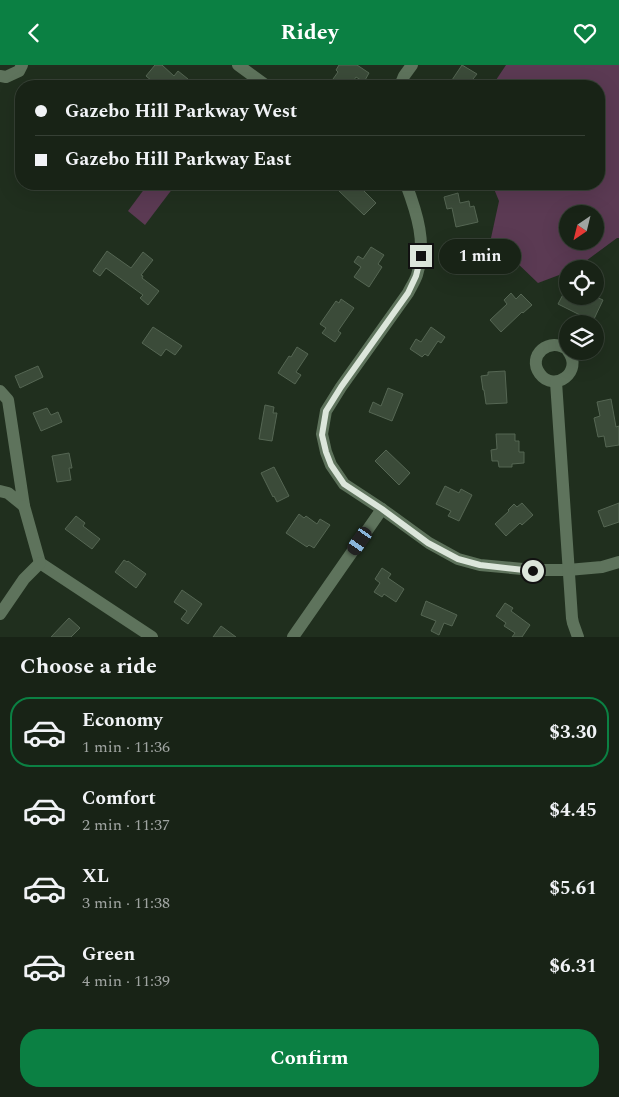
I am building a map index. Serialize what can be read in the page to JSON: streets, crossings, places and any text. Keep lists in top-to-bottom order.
{
  "north": "bottom left",
  "page": {
    "header": "Ridey",
    "banner": ["Gazebo Hill Parkway West", "Gazebo Hill Parkway East"],
    "bubble": "1 min",
    "heading": "Choose a ride",
    "list": [
      {
        "name": "Economy",
        "note": "1 min · 11:36",
        "value": "$3.30"
      },
      {
        "name": "Comfort",
        "note": "2 min · 11:37",
        "value": "$4.45"
      },
      {
        "name": "XL",
        "note": "3 min · 11:38",
        "value": "$5.61"
      },
      {
        "name": "Green",
        "note": "4 min · 11:39",
        "value": "$6.31"
      }
    ],
    "buttons": "Confirm"
  }
}
